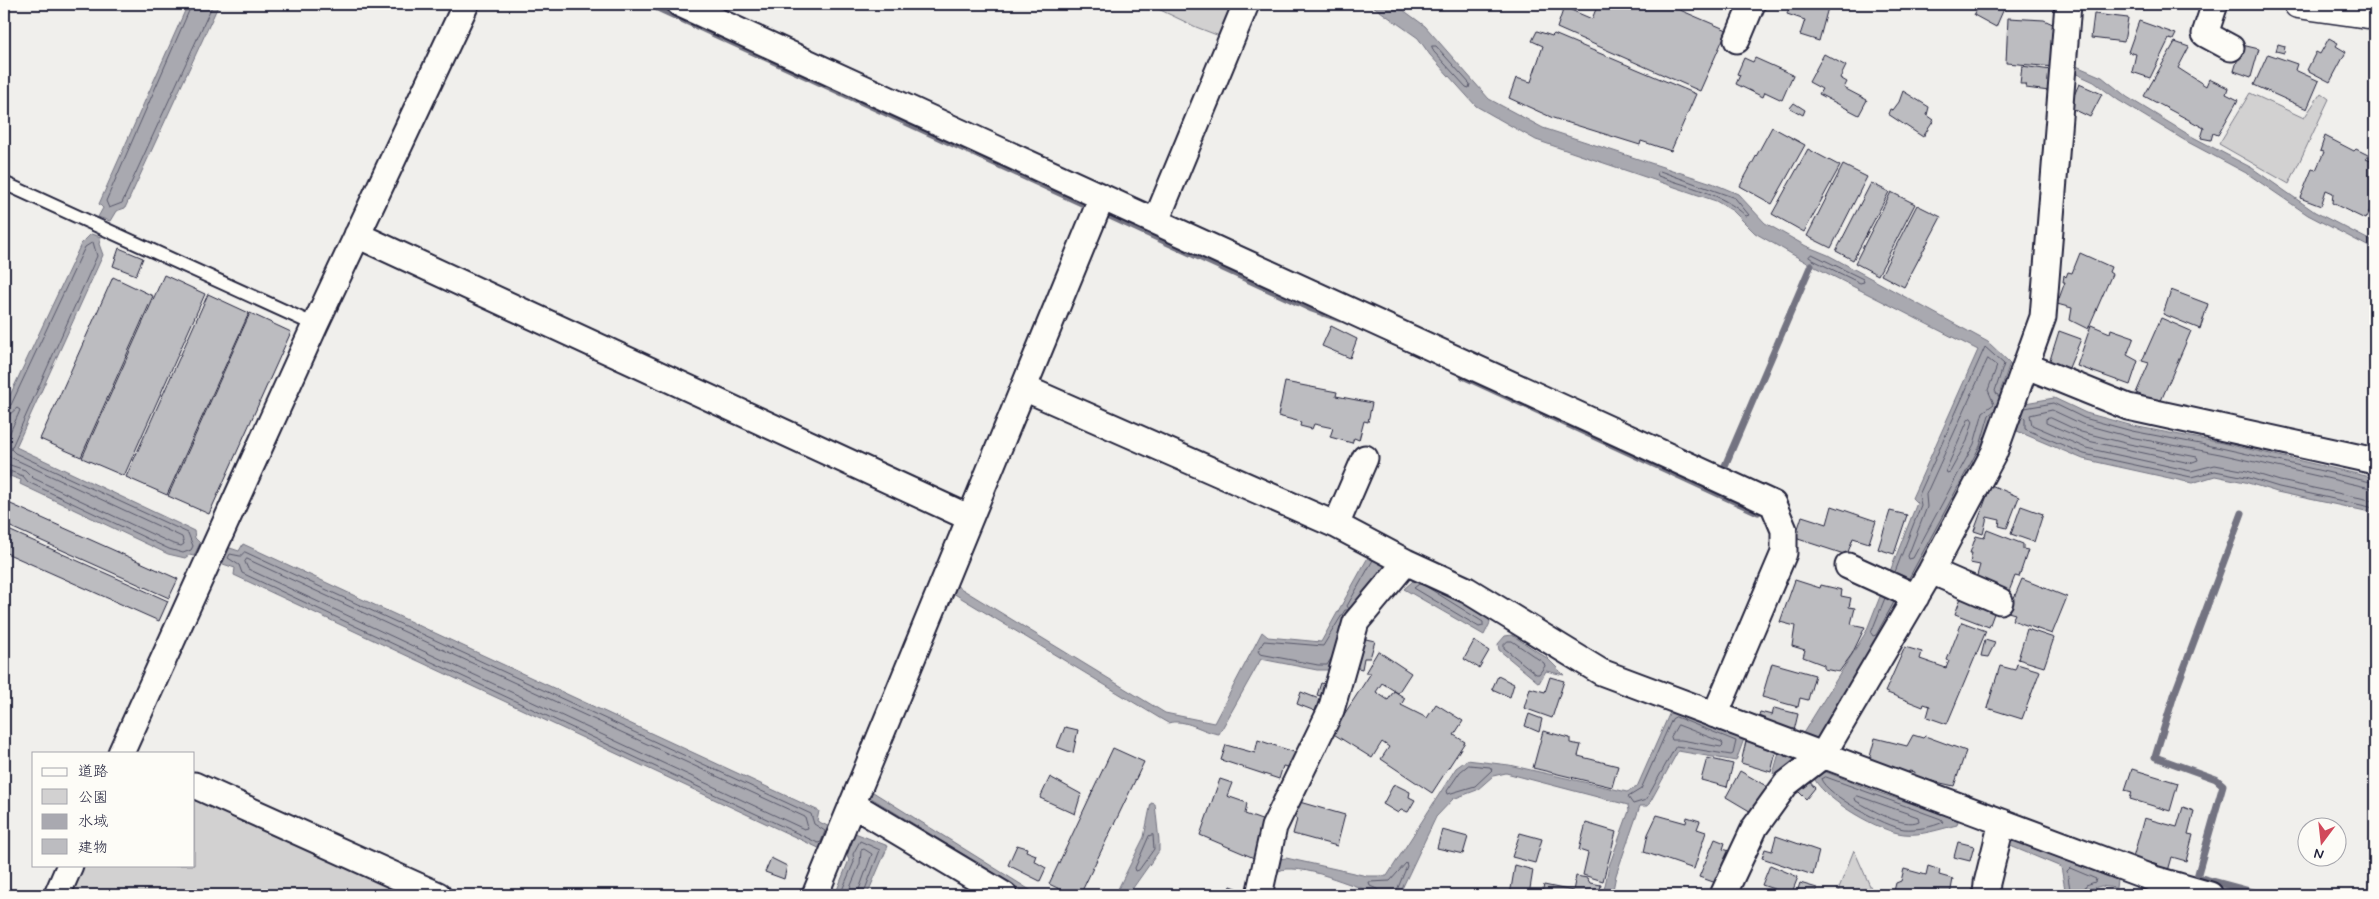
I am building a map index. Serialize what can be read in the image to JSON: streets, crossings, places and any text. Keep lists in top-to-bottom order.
{
  "legend": [
    "道路",
    "公園",
    "水域",
    "建物"
  ],
  "north": "bottom"
}
